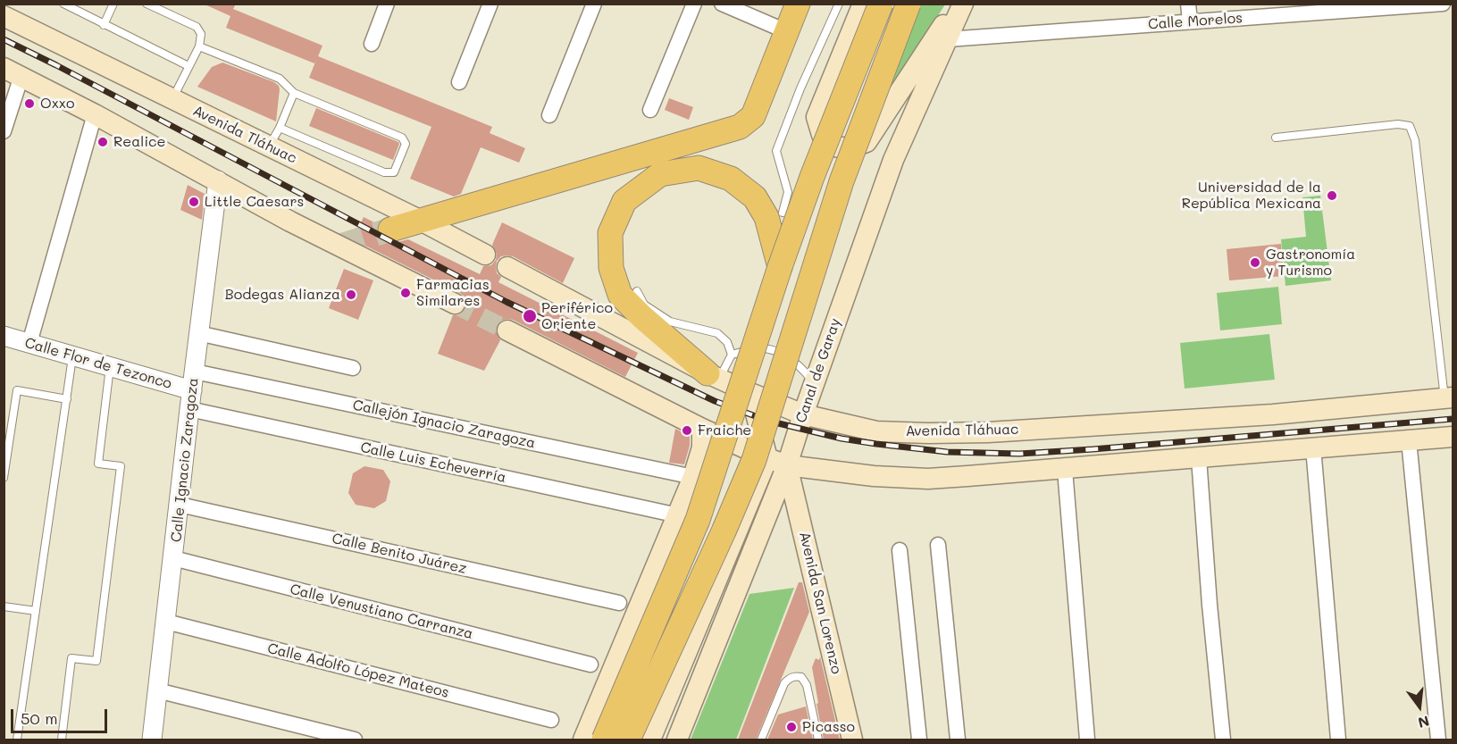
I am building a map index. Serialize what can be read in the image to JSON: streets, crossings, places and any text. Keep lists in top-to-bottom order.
{
  "streets": {
    "main road": ["Avenida Tláhuac", "Canal de Garay", "Avenida San Lorenzo"],
    "street": [
      "Calle Morelos",
      "Calle Flor de Tezonco",
      "Callejón Ignacio Zaragoza",
      "Calle Ignacio Zaragoza",
      "Calle Luis Echeverría",
      "Calle Benito Juárez",
      "Calle Venustiano Carranza",
      "Calle Adolfo López Mateos"
    ]
  },
  "crossings": [
    ["Calle Morelos", "Canal de Garay"],
    ["Avenida Tláhuac", "Canal de Garay"],
    ["Calle Flor de Tezonco", "Calle Ignacio Zaragoza"],
    ["Calle Flor de Tezonco", "Calle Luis Echeverría"],
    ["Canal de Garay", "Avenida San Lorenzo"],
    ["Callejón Ignacio Zaragoza", "Calle Ignacio Zaragoza"],
    ["Calle Ignacio Zaragoza", "Calle Luis Echeverría"],
    ["Calle Ignacio Zaragoza", "Calle Benito Juárez"],
    ["Calle Ignacio Zaragoza", "Calle Venustiano Carranza"],
    ["Calle Ignacio Zaragoza", "Calle Adolfo López Mateos"]
  ],
  "places": [
    "Oxxo",
    "Realice",
    "Universidad de la República Mexicana",
    "Little Caesars",
    "Gastronomía y Turismo",
    "Farmacias Similares",
    "Bodegas Alianza",
    "Periférico Oriente",
    "Fraiche",
    "Picasso"
  ],
  "scale_bar": "50 m",
  "north": "bottom"
}
